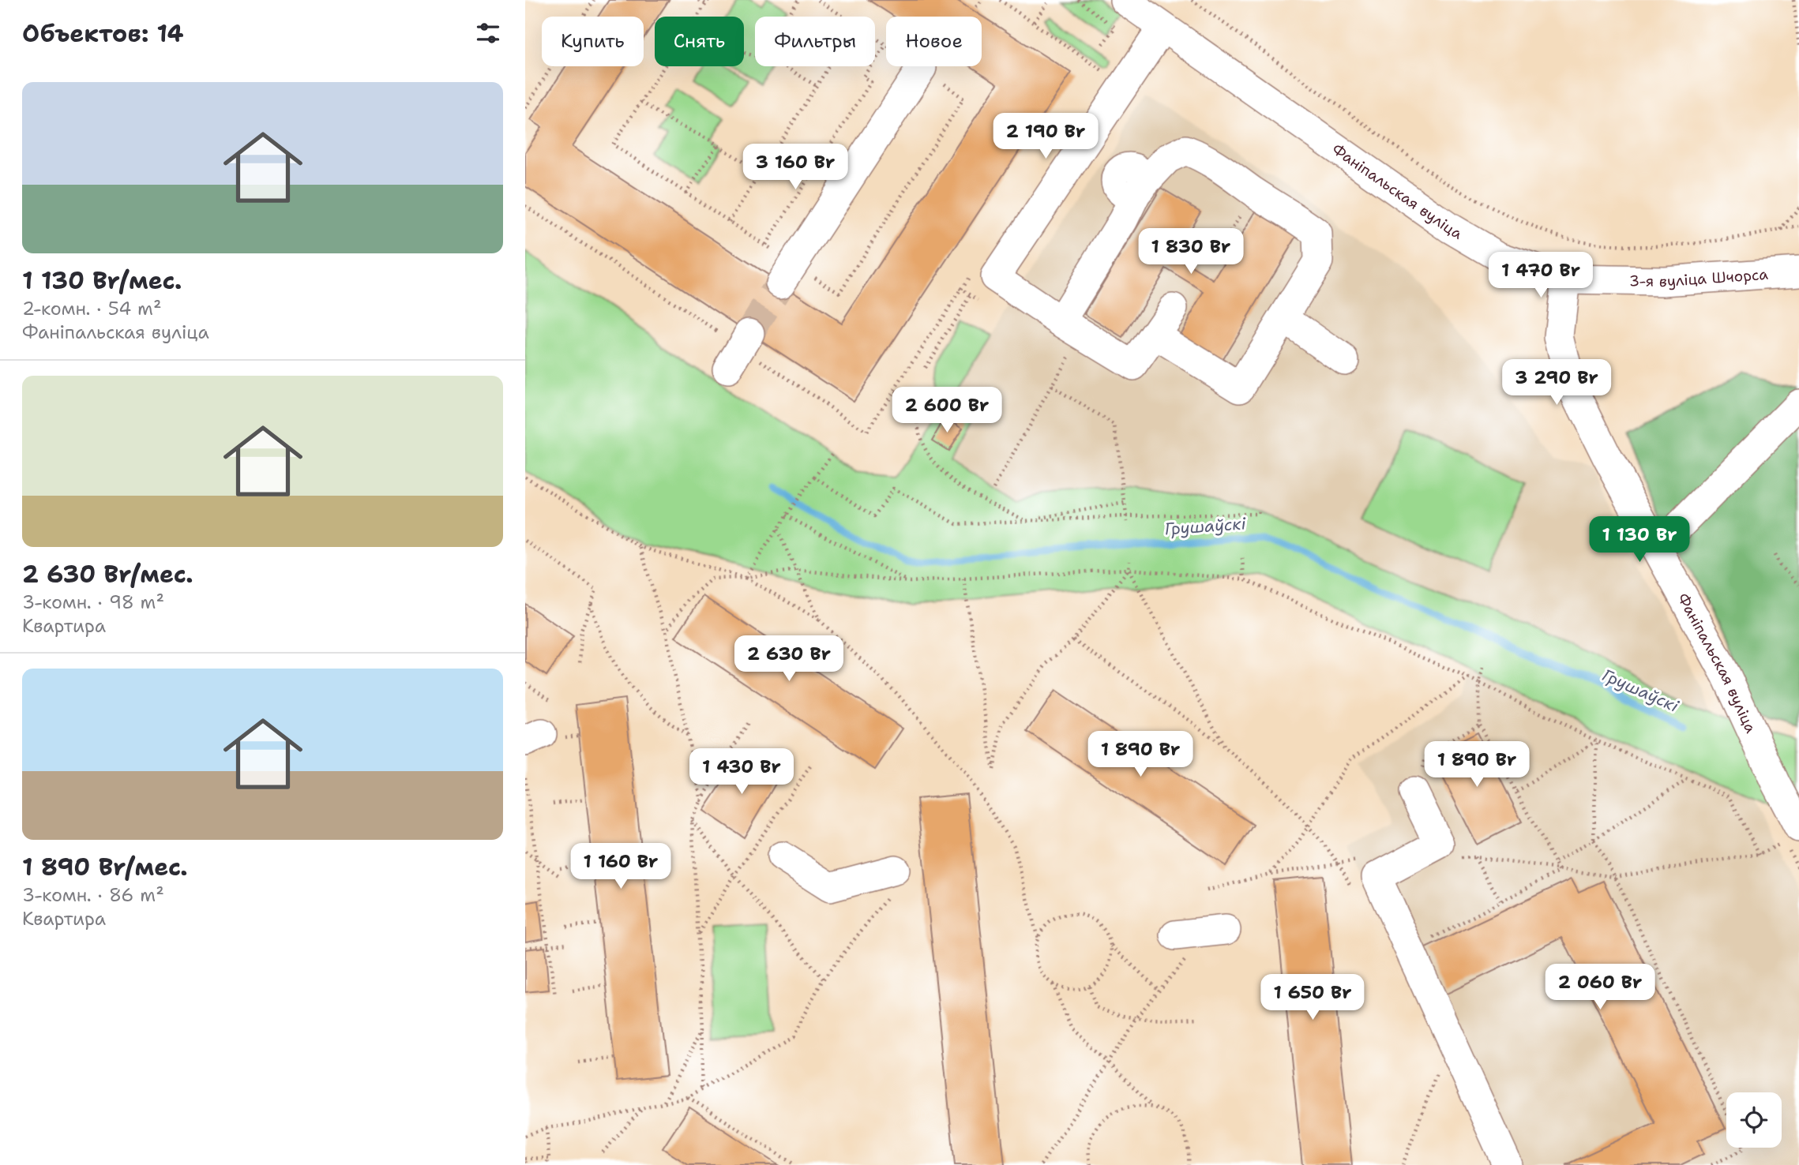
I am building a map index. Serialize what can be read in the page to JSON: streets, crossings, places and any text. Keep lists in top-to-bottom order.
{
  "streets": {
    "street": ["Фаніпальская вуліца", "3-я вуліца Шчорса"]
  },
  "crossings": [
    ["Фаніпальская вуліца", "3-я вуліца Шчорса"]
  ],
  "water": ["Грушаўскі"],
  "page": {
    "heading": "Объектов: 14",
    "chip": [
      "Купить",
      "Снять",
      "Фильтры",
      "Новое"
    ],
    "list": [
      {
        "name": "1 130 Br/мес.",
        "note": "2-комн. · 54 m² · Фаніпальская вуліца"
      },
      {
        "name": "2 630 Br/мес.",
        "note": "3-комн. · 98 m² · Квартира"
      },
      {
        "name": "1 890 Br/мес.",
        "note": "3-комн. · 86 m² · Квартира"
      }
    ],
    "price": [
      "2 190 Br",
      "3 160 Br",
      "1 830 Br",
      "1 470 Br",
      "3 290 Br",
      "2 600 Br",
      "1 130 Br",
      "2 630 Br",
      "1 890 Br",
      "1 890 Br",
      "1 430 Br",
      "1 160 Br",
      "2 060 Br",
      "1 650 Br"
    ]
  }
}
